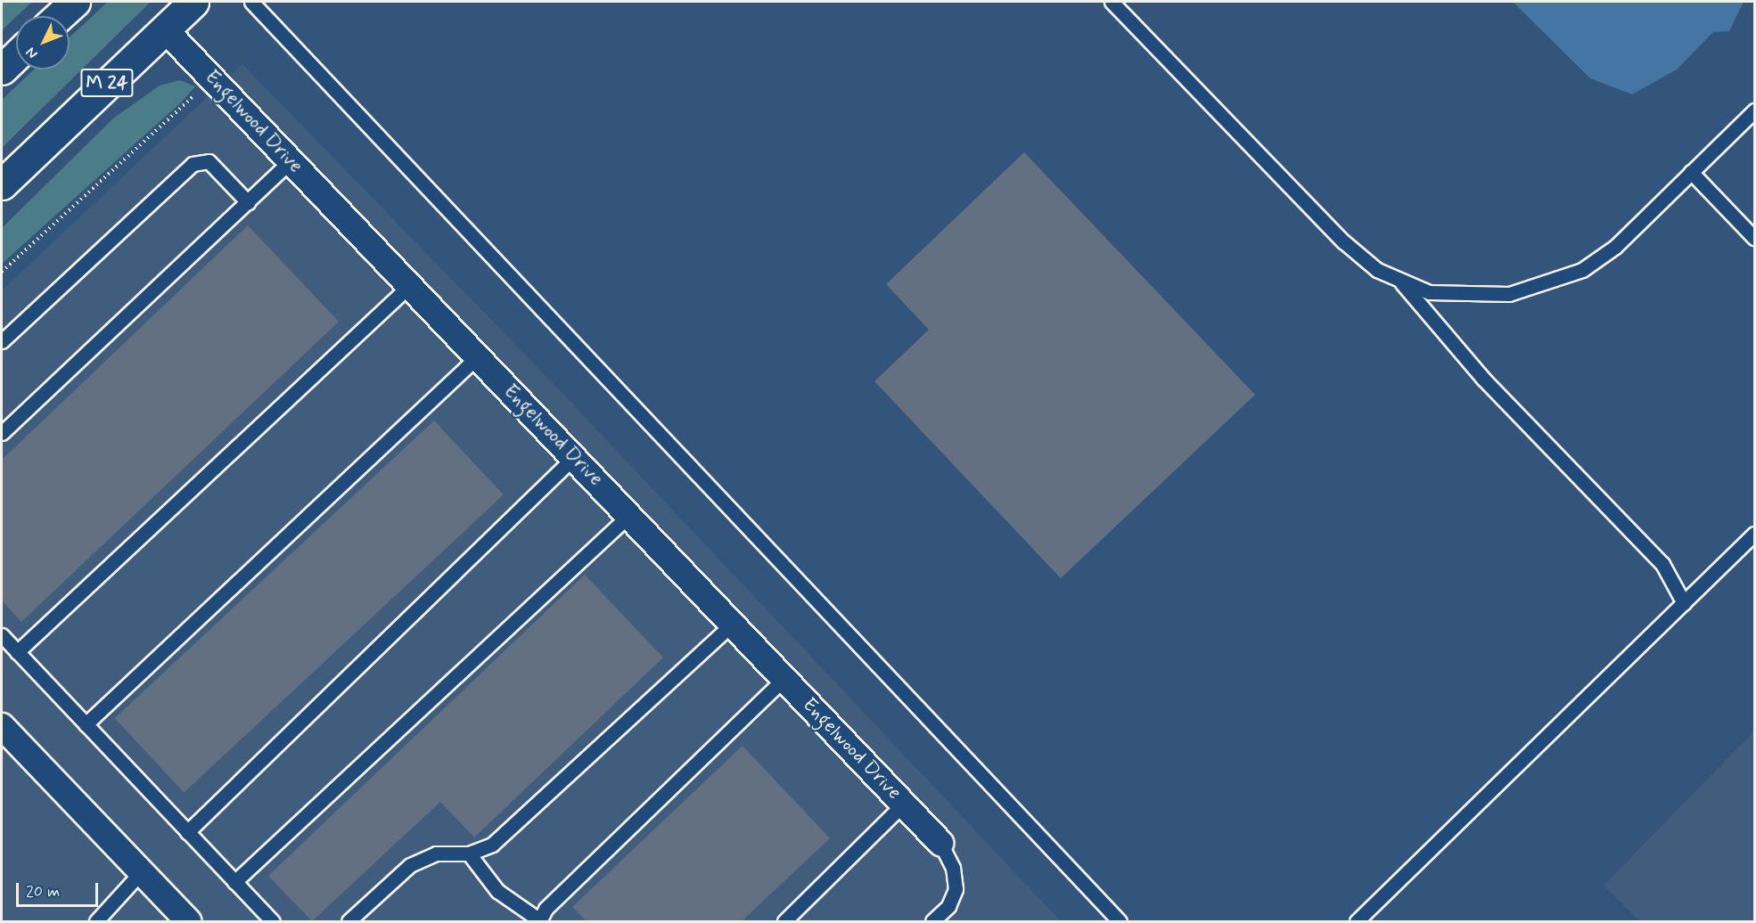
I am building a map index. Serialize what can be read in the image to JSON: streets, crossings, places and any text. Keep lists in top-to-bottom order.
{
  "streets": {
    "main road": ["M 24"],
    "street": ["Engelwood Drive"]
  },
  "crossings": [
    ["M 24", "Engelwood Drive"]
  ],
  "scale_bar": "20 m",
  "north": "bottom left"
}
